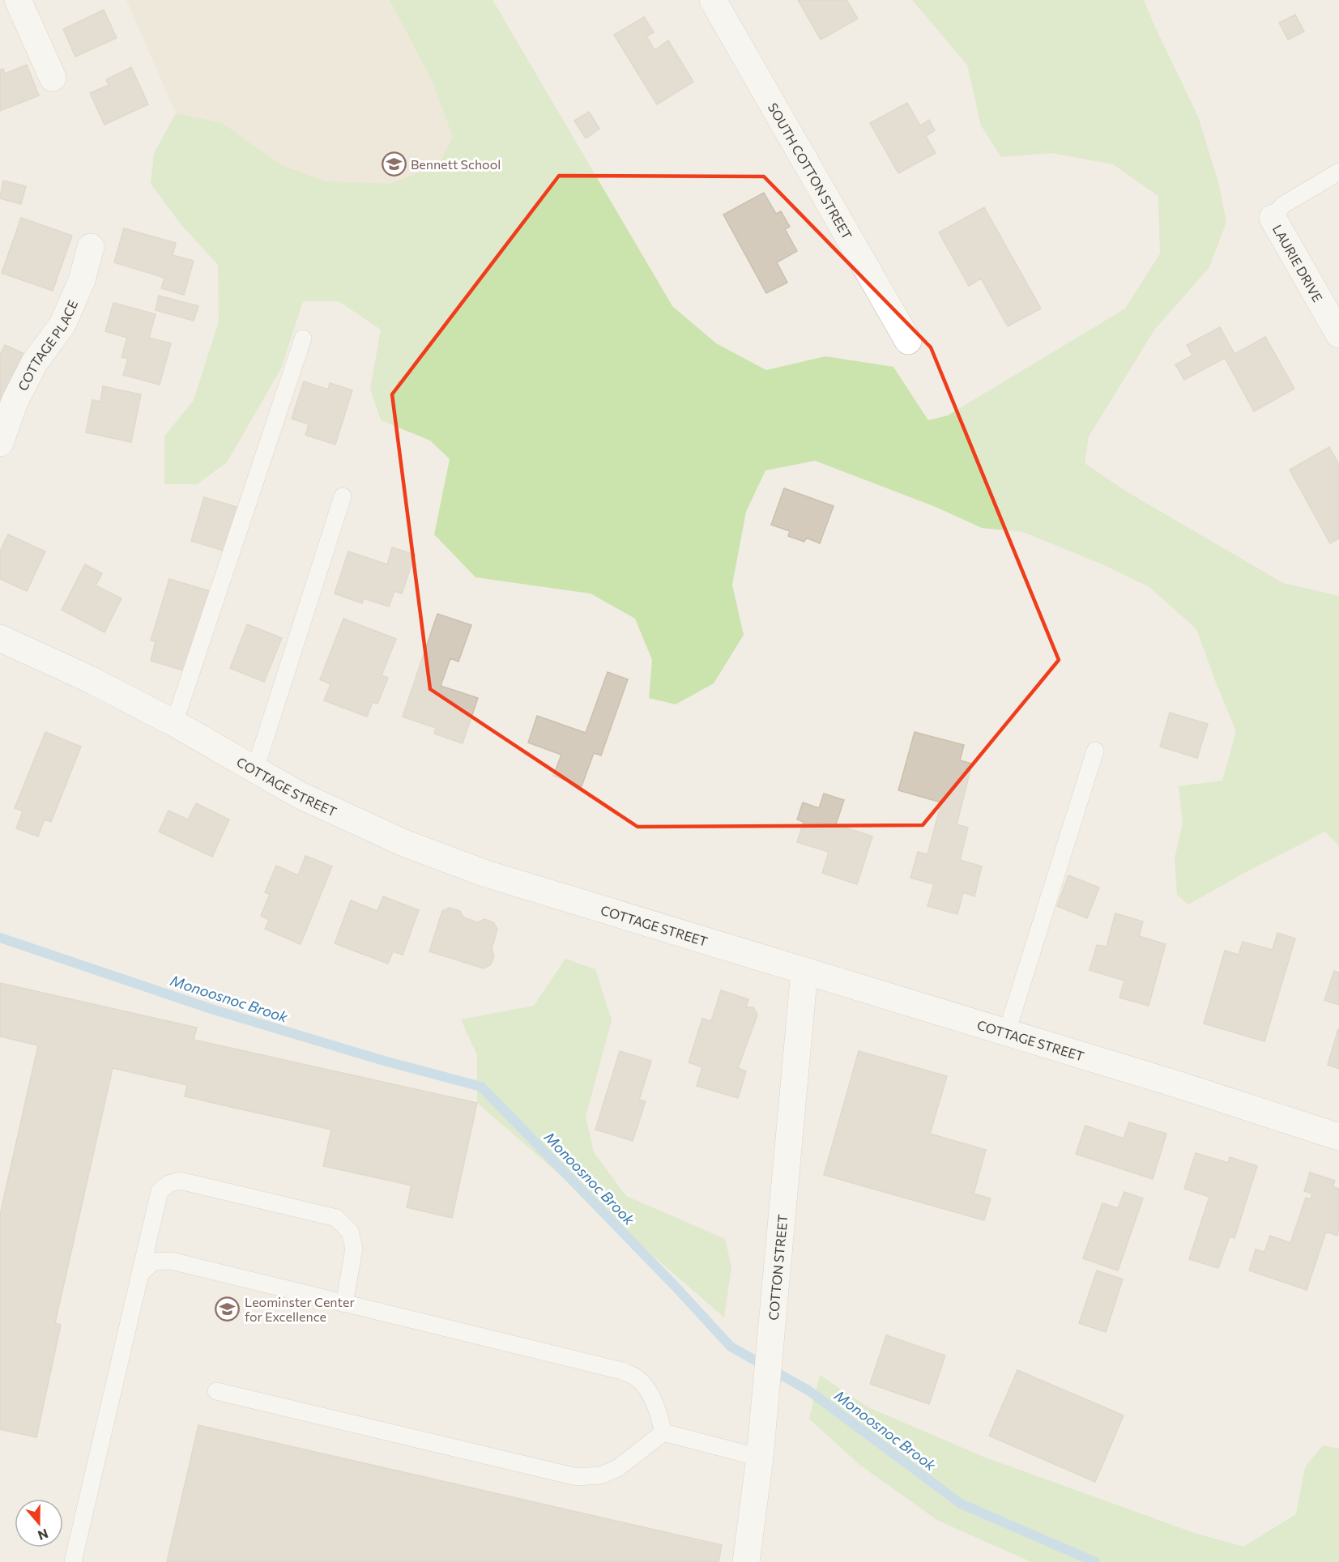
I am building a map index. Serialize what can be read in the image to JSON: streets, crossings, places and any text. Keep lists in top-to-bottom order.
{
  "streets": {
    "street": [
      "SOUTH COTTON STREET",
      "LAURIE DRIVE",
      "COTTAGE PLACE",
      "COTTAGE STREET",
      "COTTON STREET"
    ]
  },
  "crossings": [
    ["COTTAGE STREET", "COTTON STREET"]
  ],
  "water": ["Monoosnoc Brook"],
  "places": {
    "school or university": ["Bennett School", "Leominster Center for Excellence"]
  },
  "north": "bottom"
}
